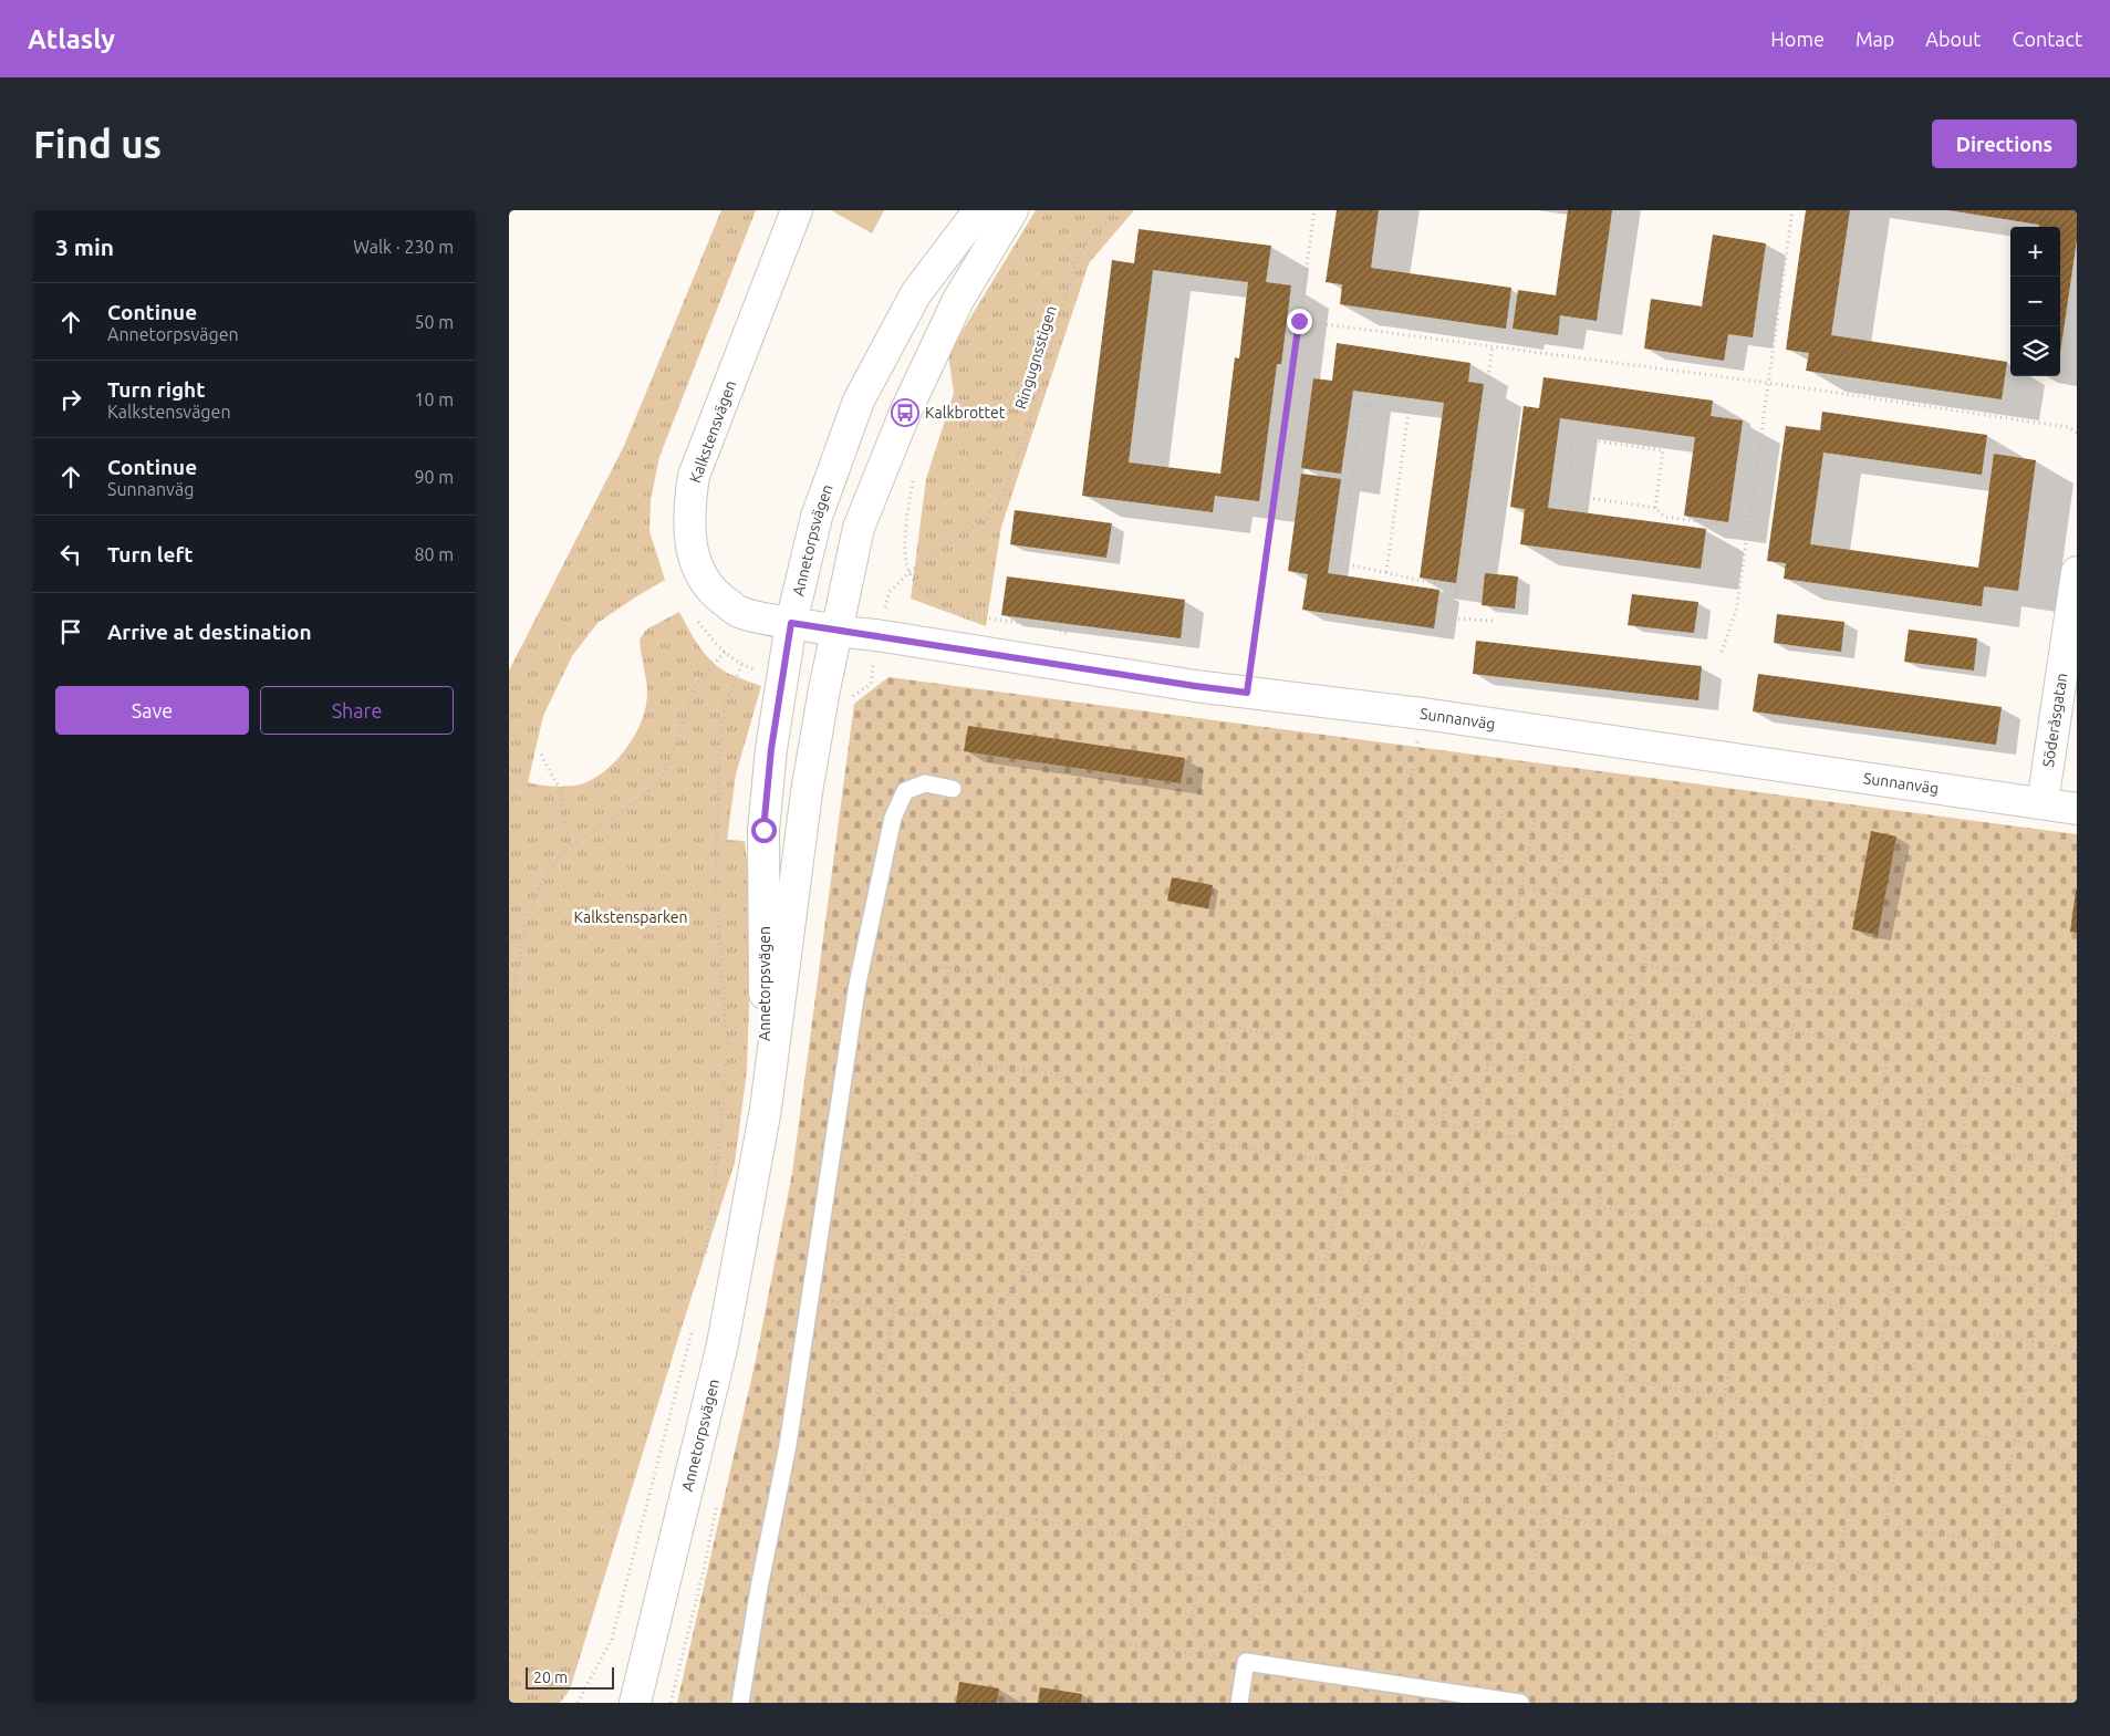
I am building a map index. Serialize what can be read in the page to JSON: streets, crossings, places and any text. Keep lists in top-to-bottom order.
{
  "streets": {
    "main road": [
      "Kalkstensvägen",
      "Annetorpsvägen",
      "Sunnanväg",
      "Söderåsgatan"
    ],
    "path": ["Ringugnsstigen"]
  },
  "crossings": [
    ["Ringugnsstigen", "Sunnanväg"],
    ["Kalkstensvägen", "Annetorpsvägen"],
    ["Kalkstensvägen", "Sunnanväg"],
    ["Annetorpsvägen", "Sunnanväg"],
    ["Sunnanväg", "Söderåsgatan"]
  ],
  "parks": ["Kalkstensparken"],
  "places": {
    "bus stop": ["Kalkbrottet"]
  },
  "scale_bar": "20 m",
  "page": {
    "header": "Atlasly",
    "nav": [
      "Home",
      "Map",
      "About",
      "Contact"
    ],
    "buttons": [
      "Directions",
      ["Save", "Share"]
    ],
    "title": "Find us",
    "heading": ["3 min", "Walk · 230 m"],
    "map_buttons": ["+", "−"],
    "list": [
      ["Continue", "Annetorpsvägen", "50 m"],
      ["Turn right", "Kalkstensvägen", "10 m"],
      ["Continue", "Sunnanväg", "90 m"],
      ["Turn left", "80 m"],
      "Arrive at destination"
    ],
    "scale": "20 m"
  }
}
